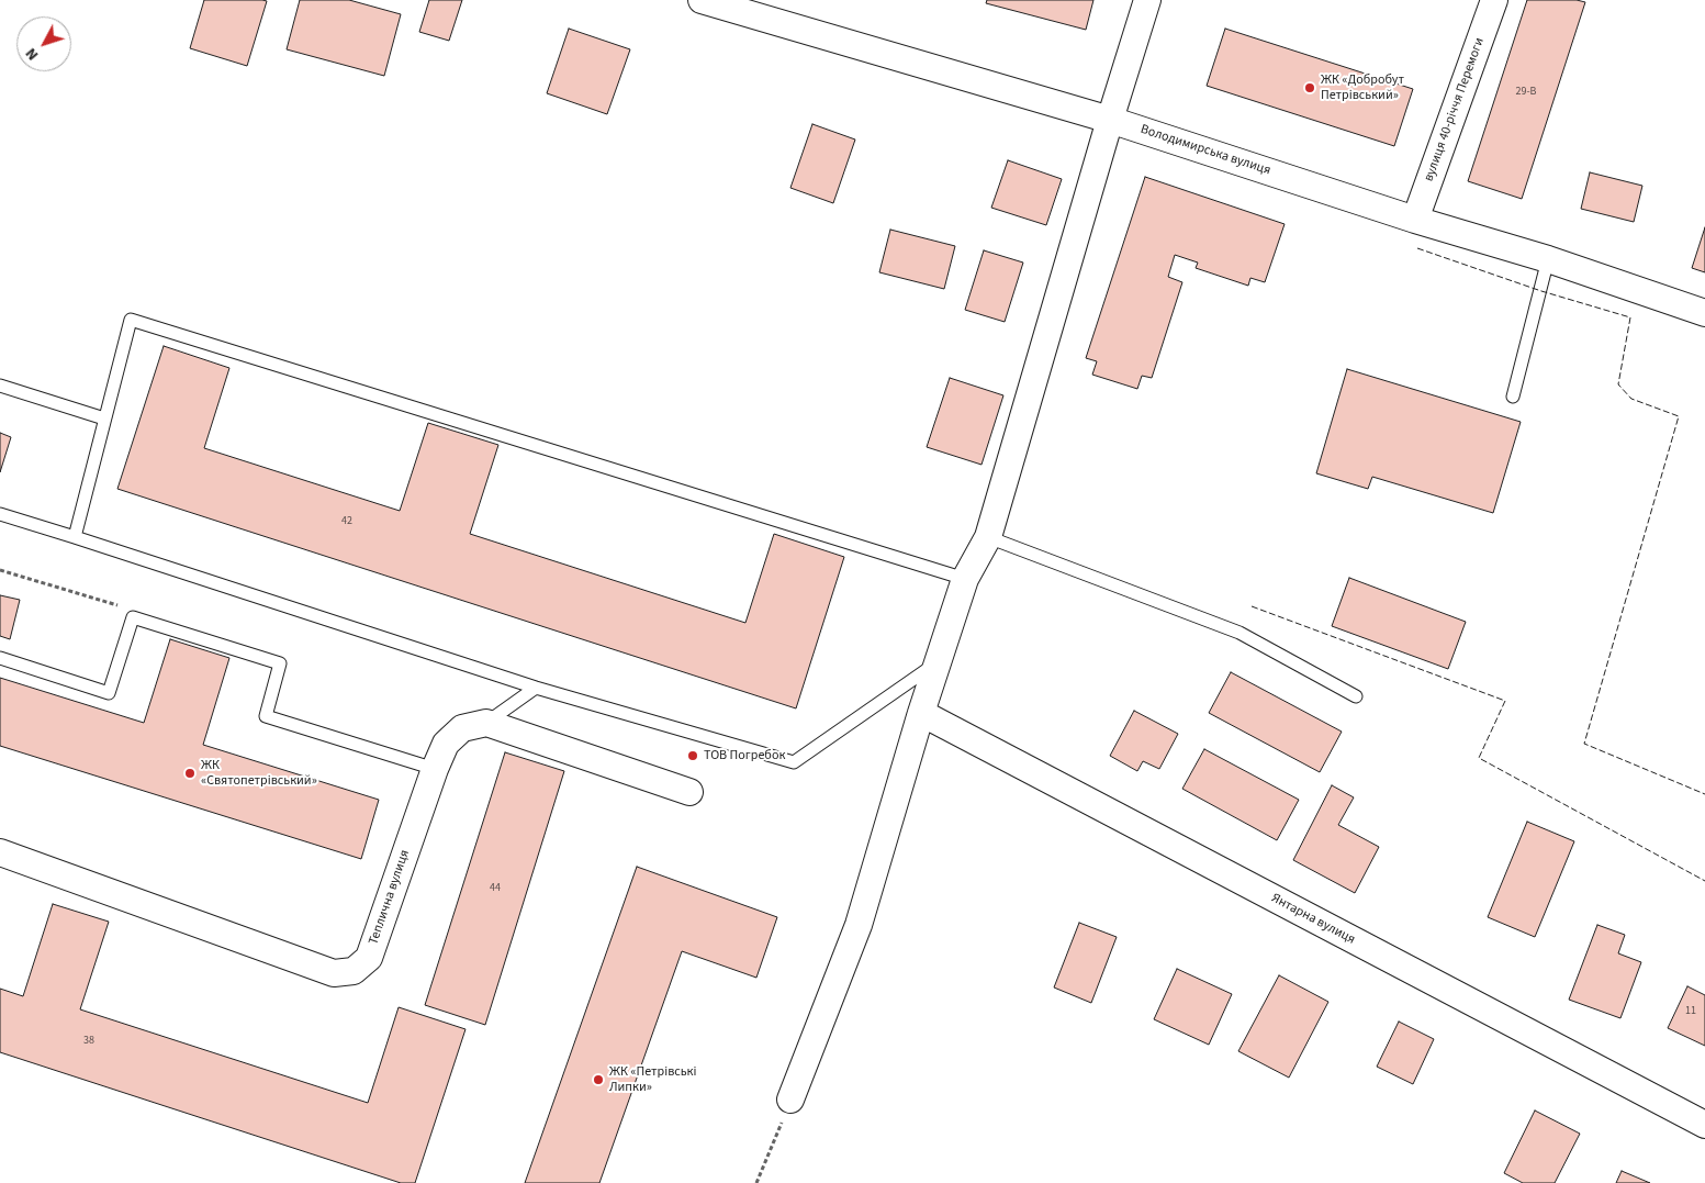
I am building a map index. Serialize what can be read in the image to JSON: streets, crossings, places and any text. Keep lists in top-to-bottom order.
{
  "streets": {
    "street": [
      "вулиця 40-річчя Перемоги",
      "Володимирська вулиця",
      "Теплична вулиця",
      "Янтарна вулиця"
    ]
  },
  "crossings": [
    ["вулиця 40-річчя Перемоги", "Володимирська вулиця"]
  ],
  "places": [
    "ЖК «Добробут Петрівський»",
    "ТОВ Погребок",
    "ЖК «Святопетрівський»",
    "ЖК «Петрівські Липки»"
  ],
  "house_numbers": [
    "29-В",
    "42",
    "44",
    "11",
    "38"
  ],
  "north": "bottom left"
}
